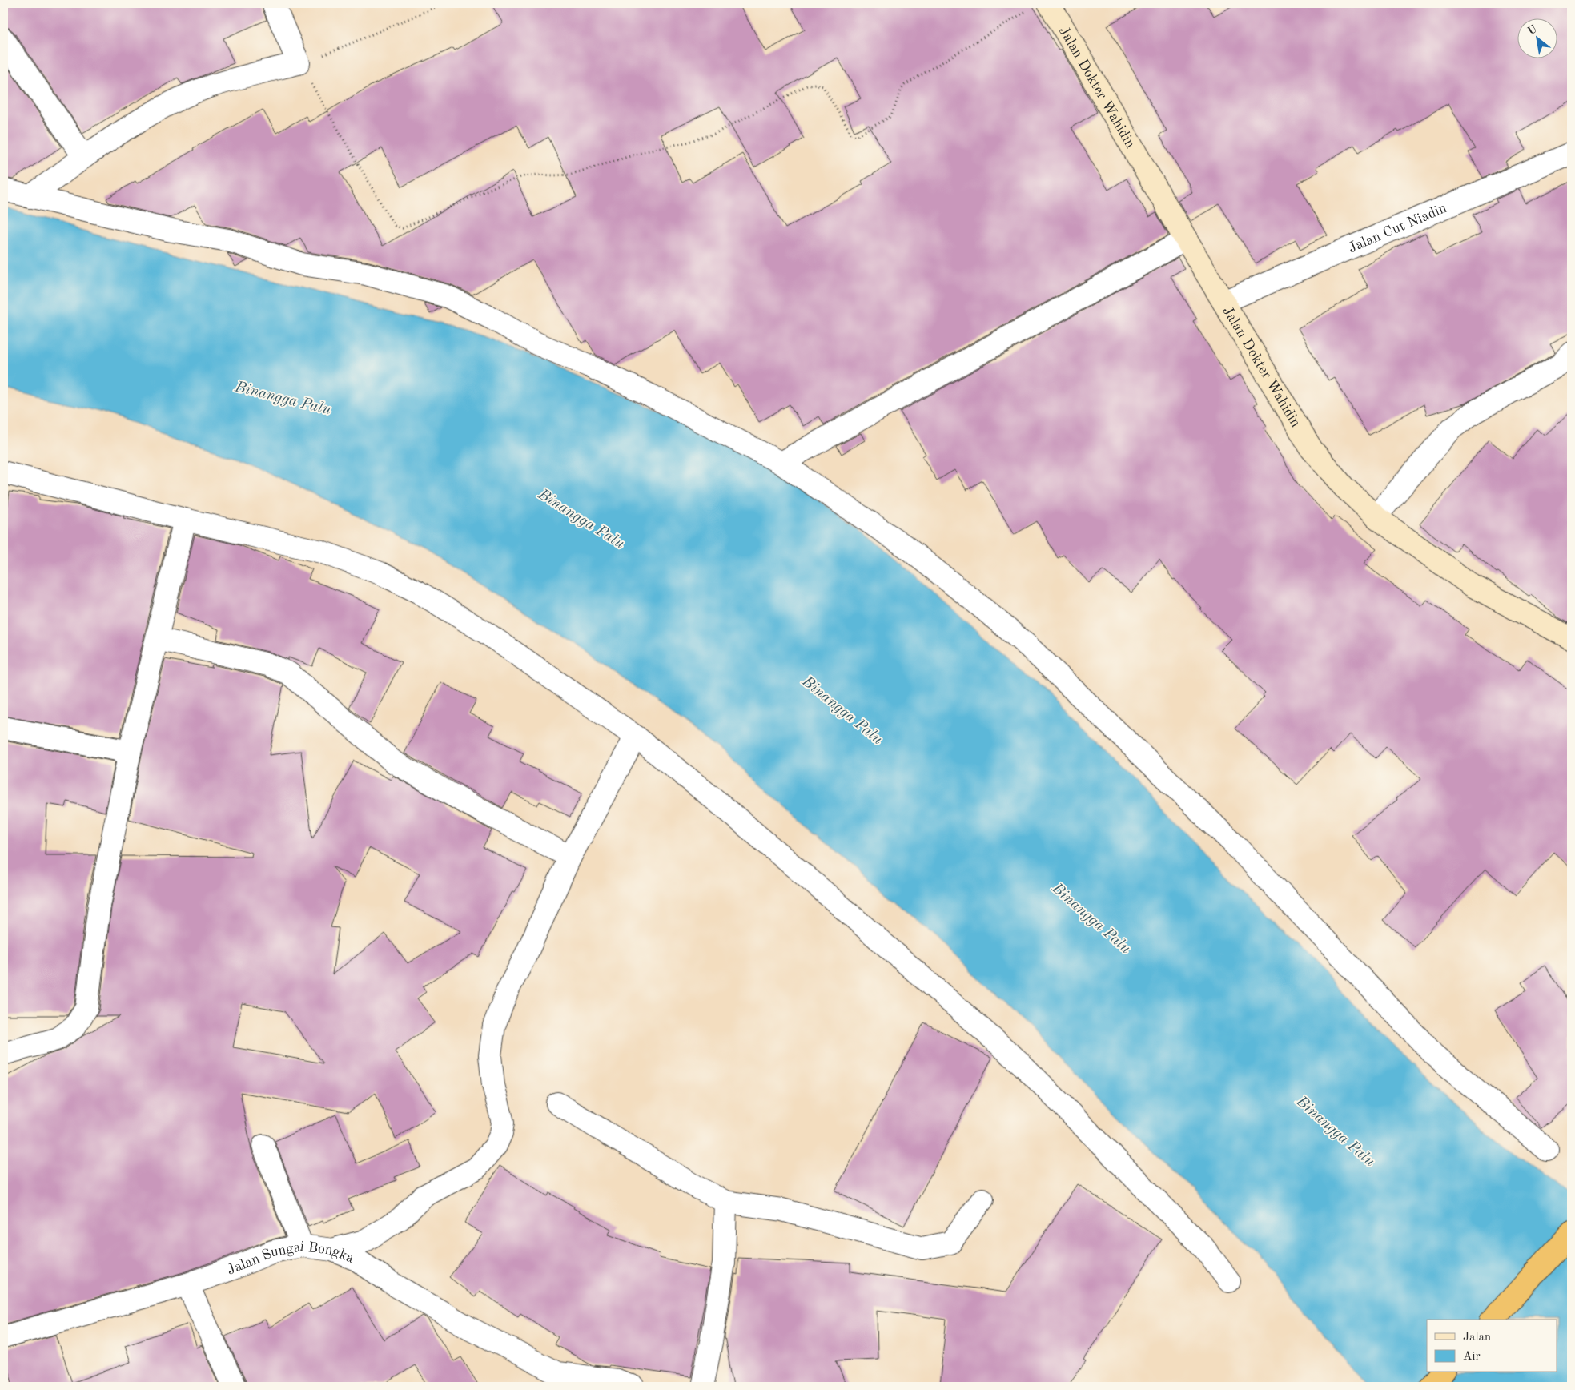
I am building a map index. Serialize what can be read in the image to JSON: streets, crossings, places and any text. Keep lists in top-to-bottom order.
{
  "streets": {
    "street": ["Jalan Dokter Wahidin", "Jalan Cut Niadin", "Jalan Sungai Bongka"]
  },
  "crossings": [
    ["Jalan Dokter Wahidin", "Jalan Cut Niadin"]
  ],
  "water": ["Binangga Palu"],
  "legend": ["Jalan", "Air"],
  "north": "top left"
}
